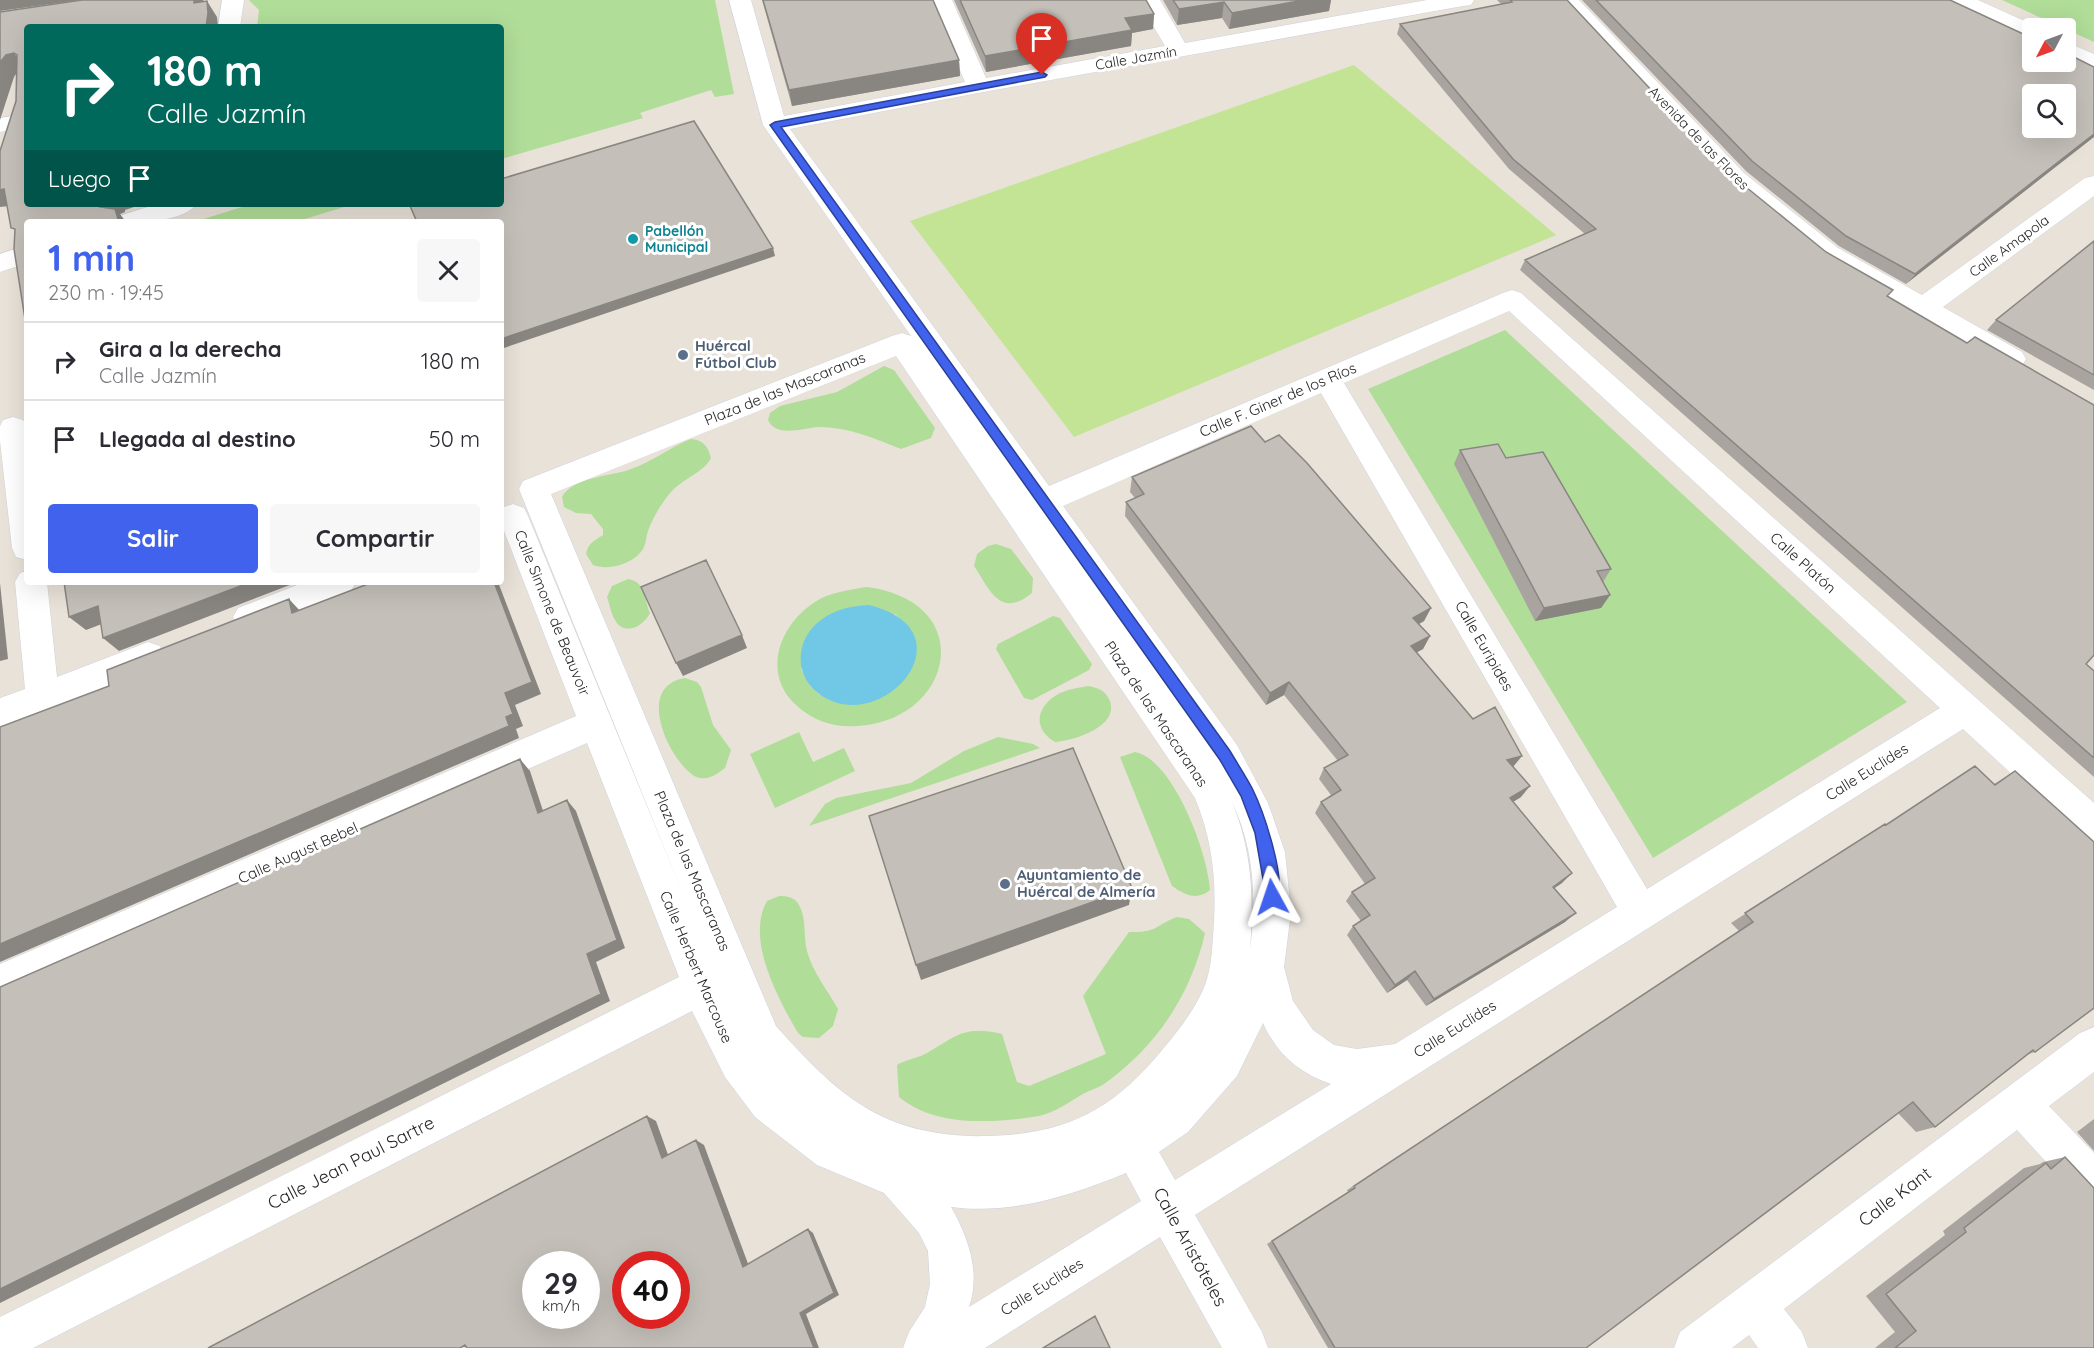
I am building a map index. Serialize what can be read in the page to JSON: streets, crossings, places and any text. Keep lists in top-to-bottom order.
{
  "streets": {
    "street": [
      "Calle Jazmín",
      "Avenida de las Flores",
      "Calle Amapola",
      "Plaza de las Mascaranas",
      "Calle F. Giner de los Ríos",
      "Calle Platón",
      "Calle Simone de Beauvoir",
      "Calle Euripides",
      "Calle Euclides",
      "Calle August Bebel",
      "Calle Herbert Marcouse",
      "Calle Jean Paul Sartre",
      "Calle Kant",
      "Calle Aristóteles"
    ]
  },
  "crossings": [
    ["Avenida de las Flores", "Calle Amapola"],
    ["Calle F. Giner de los Ríos", "Calle Platón"],
    ["Calle F. Giner de los Ríos", "Calle Euripides"],
    ["Calle Platón", "Calle Euclides"],
    ["Calle Simone de Beauvoir", "Calle August Bebel"],
    ["Calle Simone de Beauvoir", "Calle Herbert Marcouse"],
    ["Calle Euripides", "Calle Euclides"],
    ["Calle Euclides", "Calle Aristóteles"],
    ["Calle August Bebel", "Calle Herbert Marcouse"],
    ["Calle Herbert Marcouse", "Calle Jean Paul Sartre"],
    ["Calle Herbert Marcouse", "Calle Aristóteles"]
  ],
  "places": ["Pabellón Municipal", "Huércal Fútbol Club", "Ayuntamiento de Huércal de Almería"],
  "north": "bottom left",
  "page": {
    "turn": ["180 m", "Calle Jazmín"],
    "then": "Luego",
    "heading": ["1 min", "230 m · 19:45"],
    "list": [
      {
        "name": "Gira a la derecha",
        "note": "Calle Jazmín",
        "value": "180 m"
      },
      {
        "name": "Llegada al destino",
        "value": "50 m"
      }
    ],
    "buttons": ["Salir", "Compartir"],
    "speed": "29 km/h",
    "limit": "40"
  }
}
